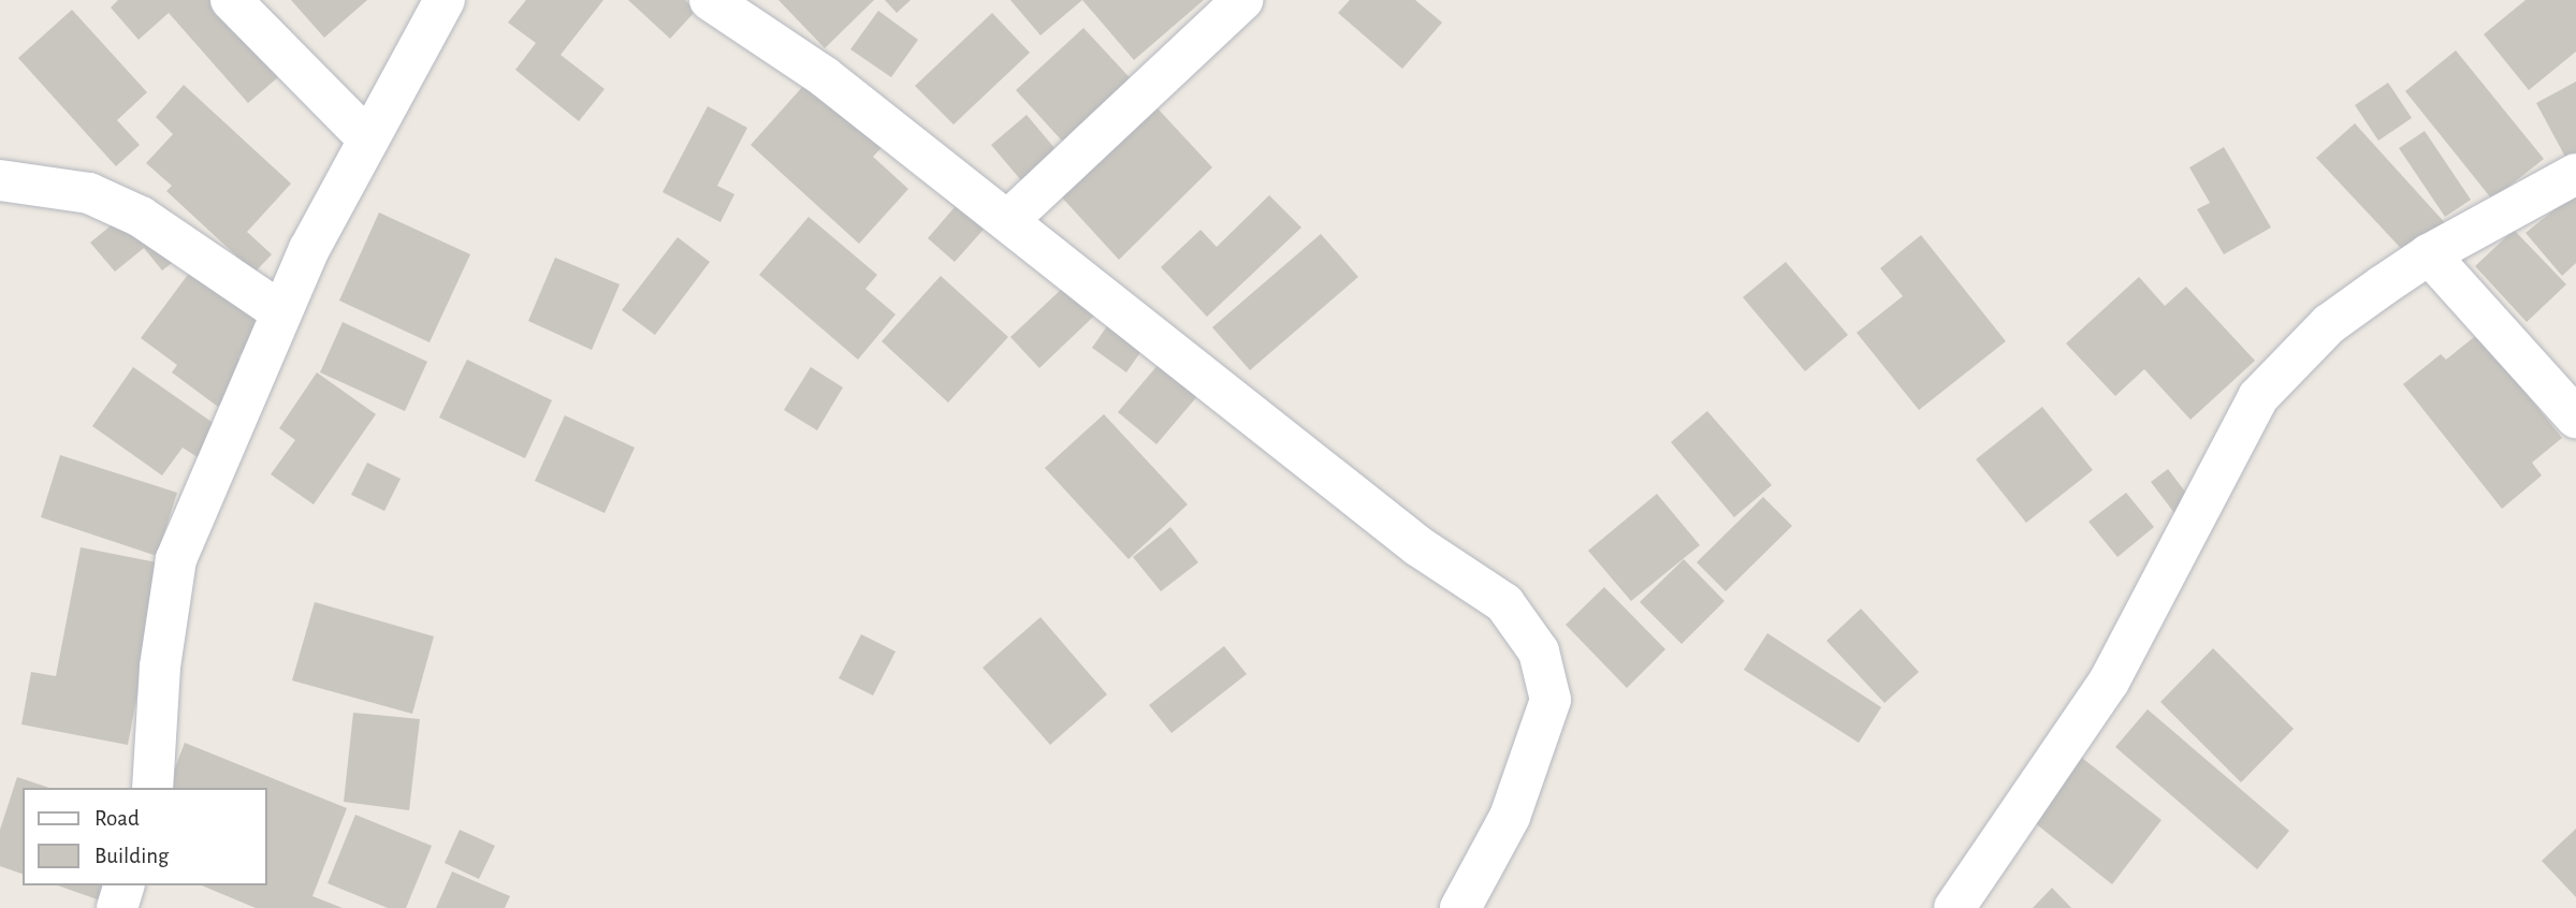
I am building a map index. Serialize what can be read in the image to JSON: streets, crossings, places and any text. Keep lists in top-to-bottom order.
{
  "legend": ["Road", "Building"]
}
